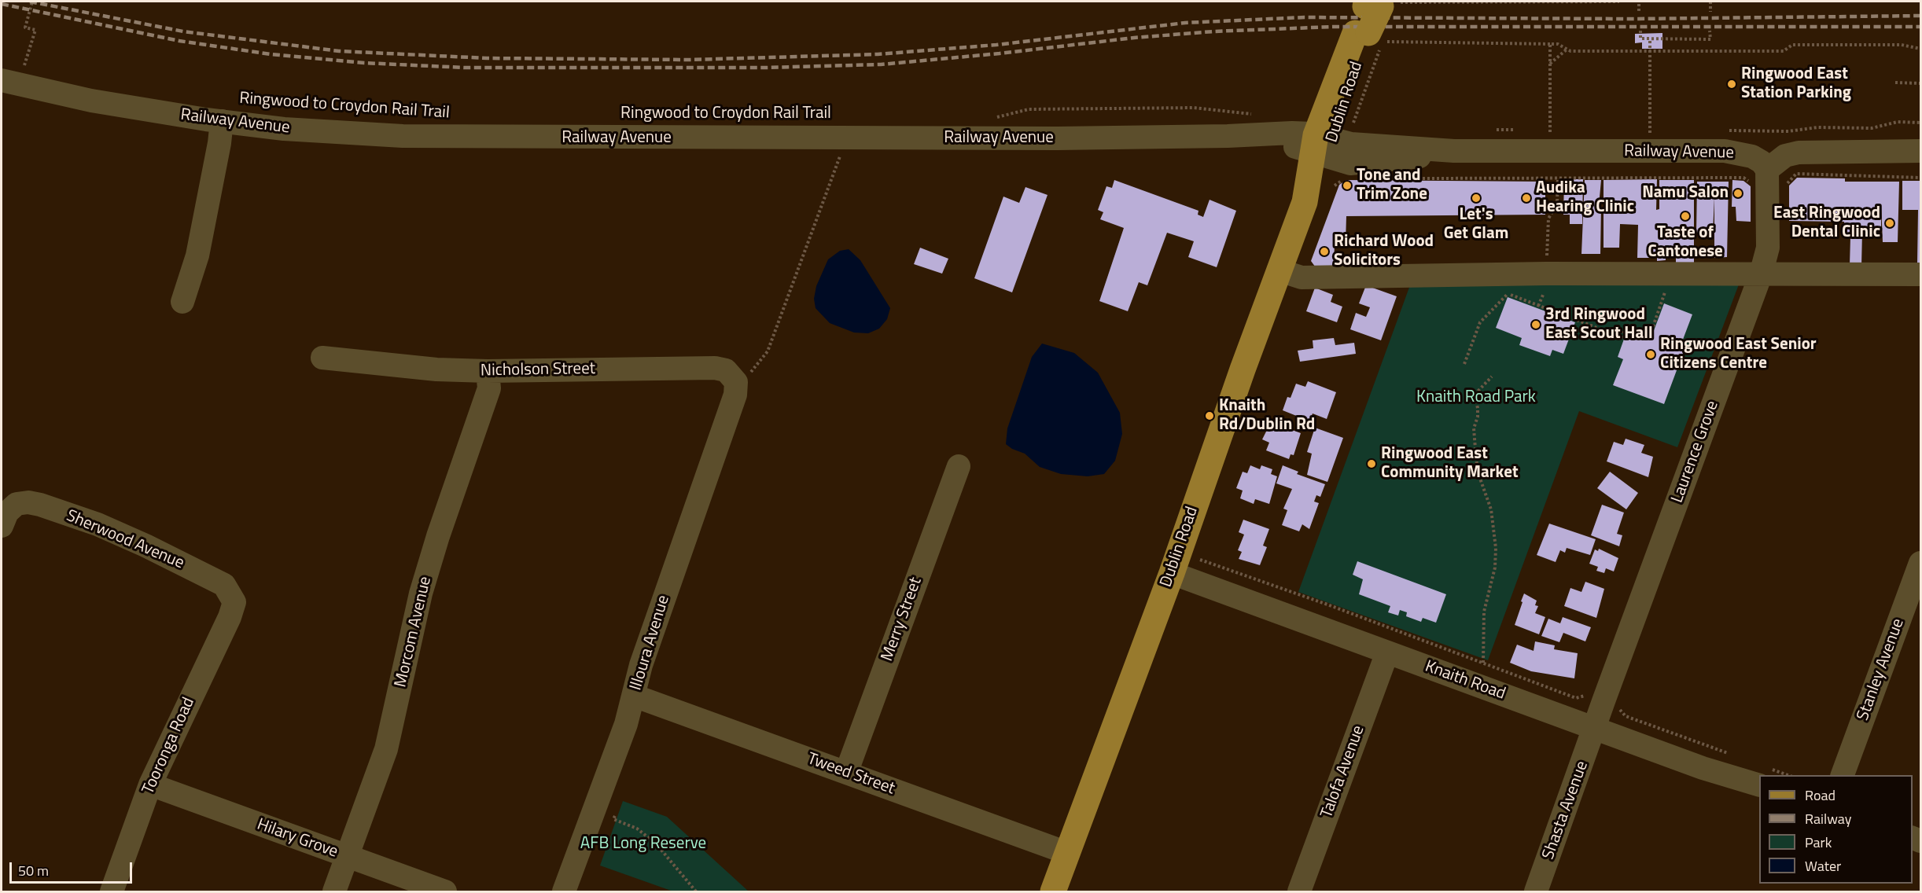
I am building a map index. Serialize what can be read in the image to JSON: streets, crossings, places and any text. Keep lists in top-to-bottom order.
{
  "streets": {
    "main road": ["Dublin Road"],
    "street": [
      "Railway Avenue",
      "Nicholson Street",
      "Laurence Grove",
      "Sherwood Avenue",
      "Merry Street",
      "Morcom Avenue",
      "Illoura Avenue",
      "Stanley Avenue",
      "Knaith Road",
      "Tooronga Road",
      "Talofa Avenue",
      "Tweed Street",
      "Shasta Avenue",
      "Hilary Grove"
    ]
  },
  "crossings": [
    ["Dublin Road", "Railway Avenue"],
    ["Dublin Road", "Knaith Road"],
    ["Dublin Road", "Tweed Street"],
    ["Railway Avenue", "Laurence Grove"],
    ["Nicholson Street", "Morcom Avenue"],
    ["Nicholson Street", "Illoura Avenue"],
    ["Laurence Grove", "Knaith Road"],
    ["Laurence Grove", "Shasta Avenue"],
    ["Sherwood Avenue", "Tooronga Road"],
    ["Merry Street", "Tweed Street"],
    ["Morcom Avenue", "Hilary Grove"],
    ["Illoura Avenue", "Tweed Street"],
    ["Knaith Road", "Talofa Avenue"],
    ["Knaith Road", "Shasta Avenue"],
    ["Tooronga Road", "Hilary Grove"]
  ],
  "parks": ["Knaith Road Park", "AFB Long Reserve"],
  "places": [
    "Ringwood East Station Parking",
    "Tone and Trim Zone",
    "Namu Salon",
    "Let's Get Glam",
    "Audika Hearing Clinic",
    "Taste of Cantonese",
    "East Ringwood Dental Clinic",
    "Richard Wood Solicitors",
    "3rd Ringwood East Scout Hall",
    "Ringwood East Senior Citizens Centre",
    "Knaith Rd/Dublin Rd",
    "Ringwood East Community Market"
  ],
  "legend": [
    "Road",
    "Railway",
    "Park",
    "Water"
  ],
  "scale_bar": "50 m"
}
